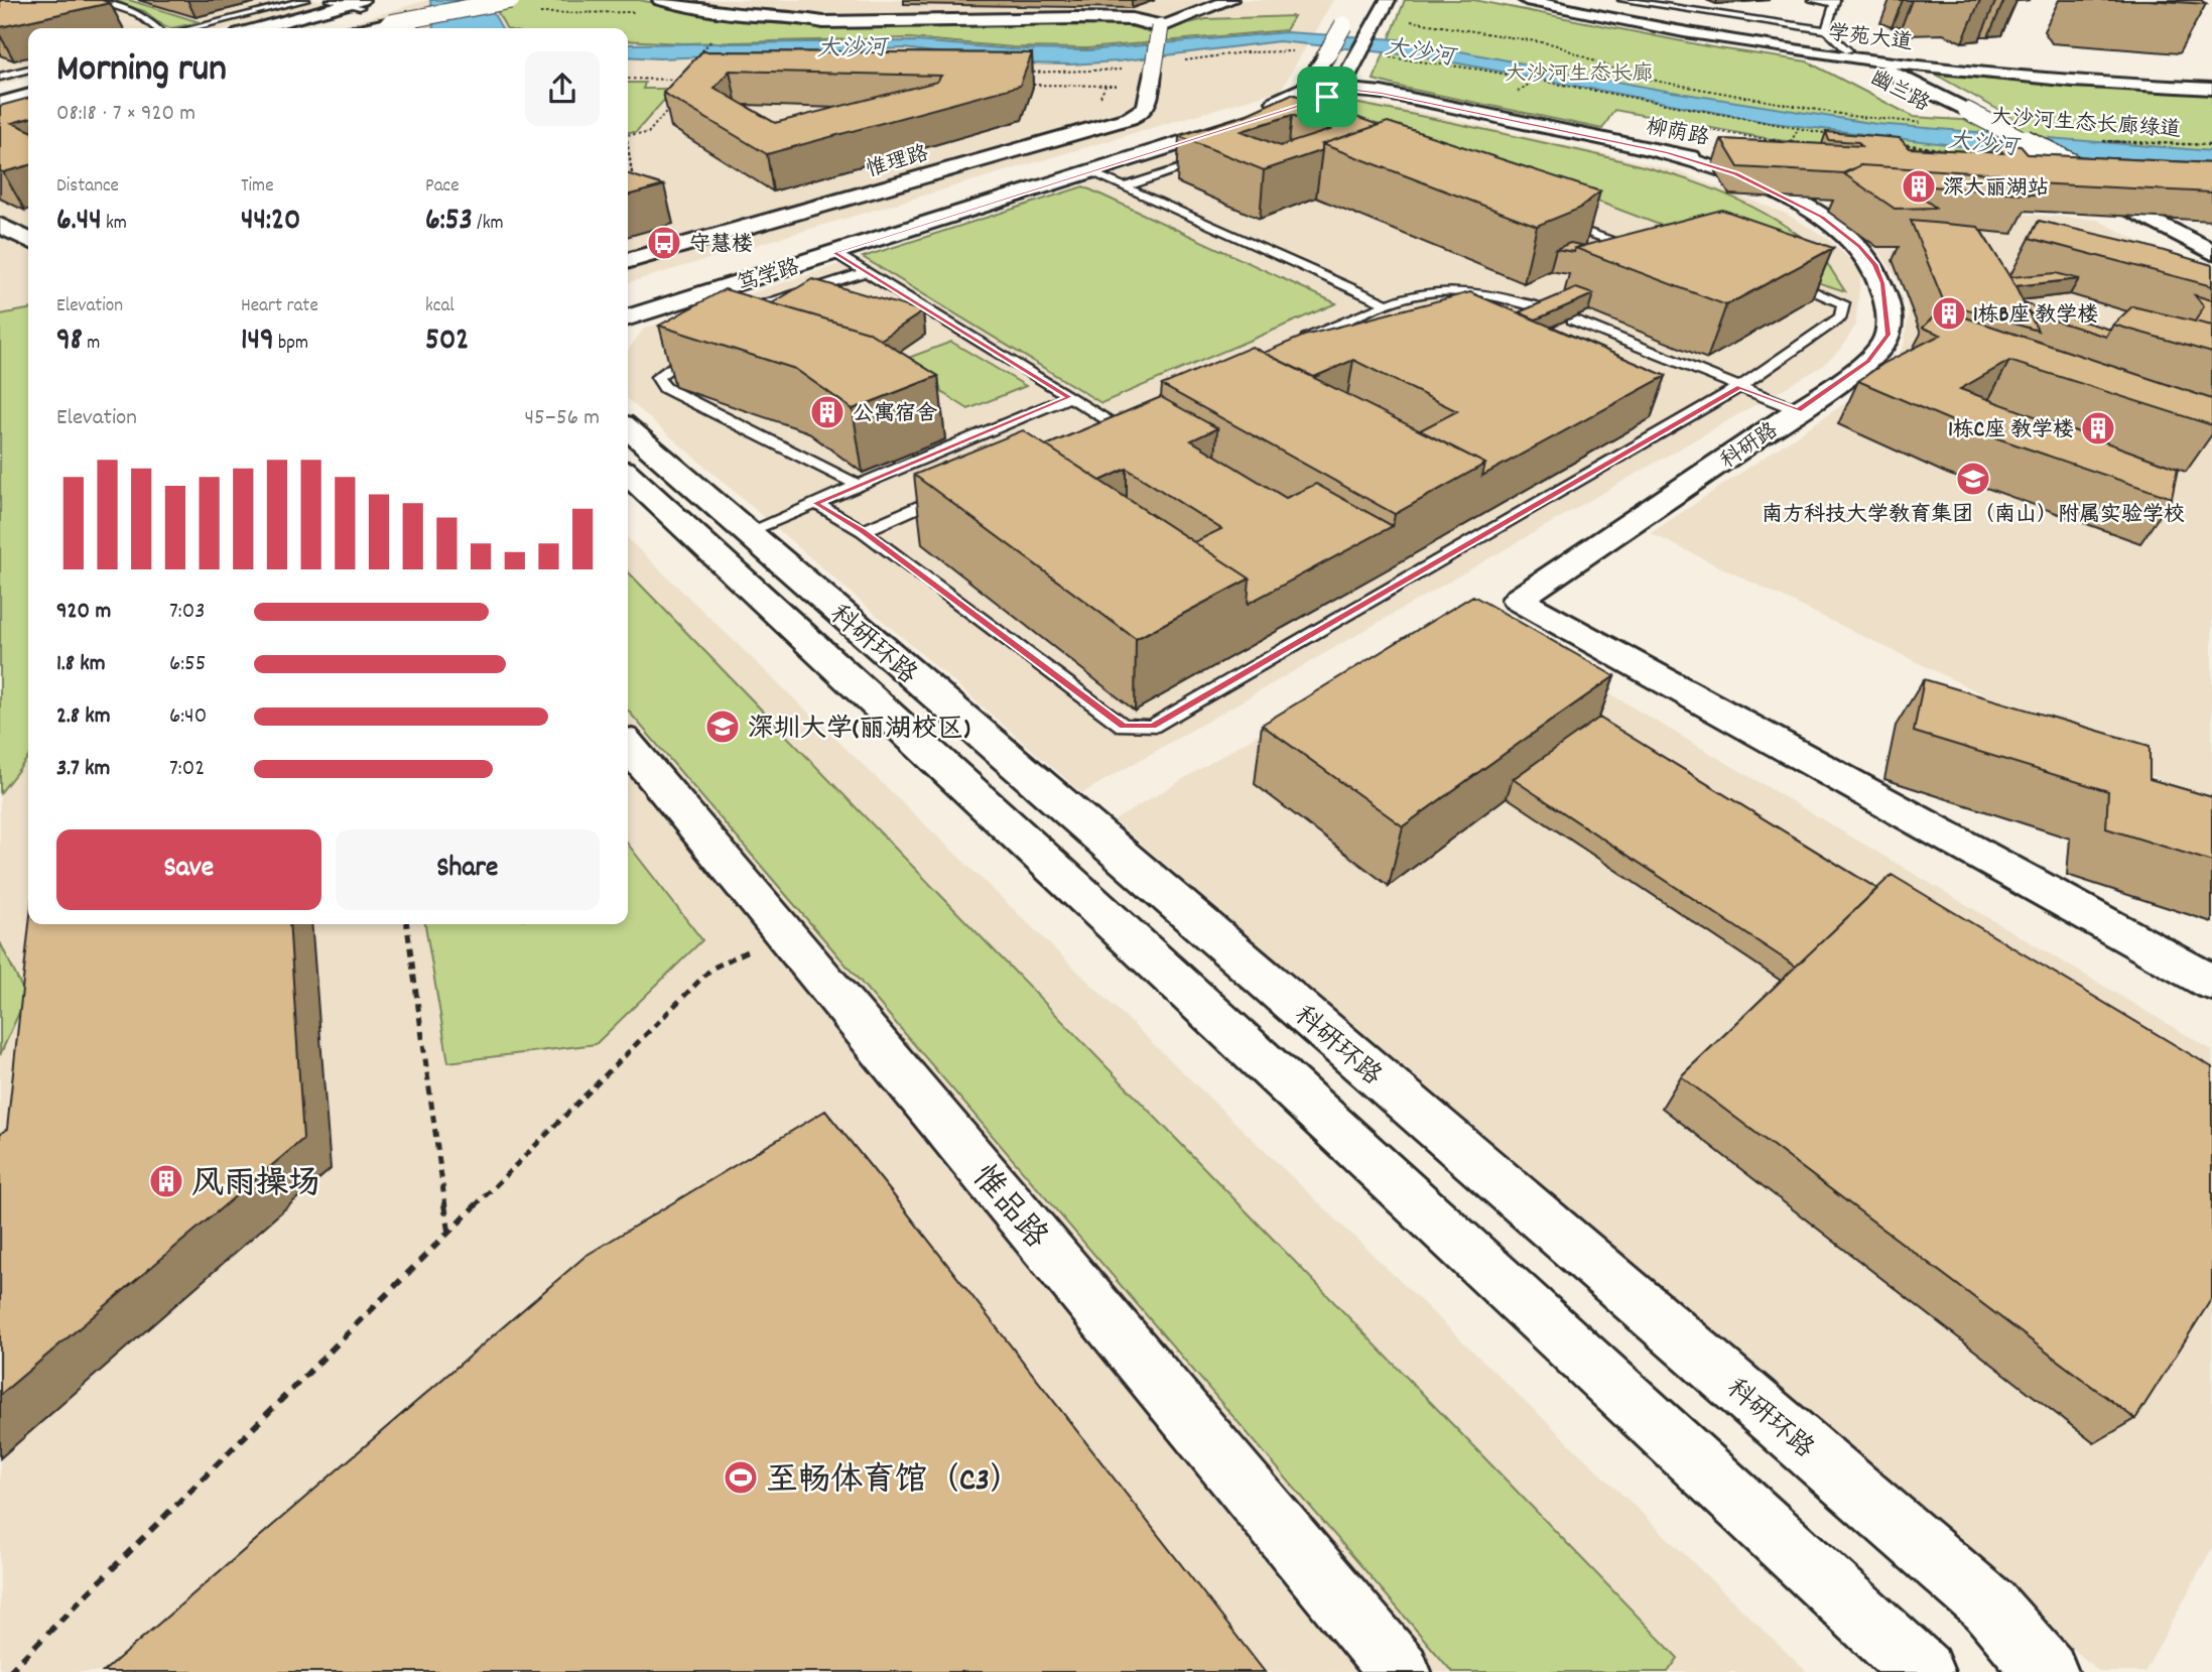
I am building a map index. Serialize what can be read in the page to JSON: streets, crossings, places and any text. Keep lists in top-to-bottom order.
{
  "streets": {
    "street": [
      "学苑大道",
      "幽兰路",
      "柳荫路",
      "惟理路",
      "笃学路",
      "科研路",
      "科研环路",
      "惟品路"
    ],
    "path": ["大沙河生态长廊绿道"]
  },
  "crossings": [
    ["学苑大道", "幽兰路"],
    ["柳荫路", "笃学路"],
    ["柳荫路", "科研路"]
  ],
  "water": ["大沙河"],
  "parks": ["大沙河生态长廊"],
  "places": {
    "building": [
      "深大丽湖站",
      "1栋B座 教学楼",
      "公寓宿舍",
      "1栋C座 教学楼",
      "风雨操场"
    ],
    "bus stop": ["守慧楼"],
    "school or university": ["南方科技大学教育集团（南山）附属实验学校", "深圳大学(丽湖校区)"],
    "sports": ["至畅体育馆（C3）"]
  },
  "page": {
    "heading": ["Morning run", "08:18 · 7 × 920 m"],
    "stats": [
      ["Distance", "6.44 km"],
      ["Time", "44:20"],
      ["Pace", "6:53 /km"],
      ["Elevation", "98 m"],
      ["Heart rate", "149 bpm"],
      ["kcal", "502"]
    ],
    "chart": ["Elevation", "45–56 m"],
    "list": [
      {
        "name": "920 m",
        "note": "7:03"
      },
      {
        "name": "1.8 km",
        "note": "6:55"
      },
      {
        "name": "2.8 km",
        "note": "6:40"
      },
      {
        "name": "3.7 km",
        "note": "7:02"
      }
    ],
    "buttons": ["Save", "Share"]
  }
}
